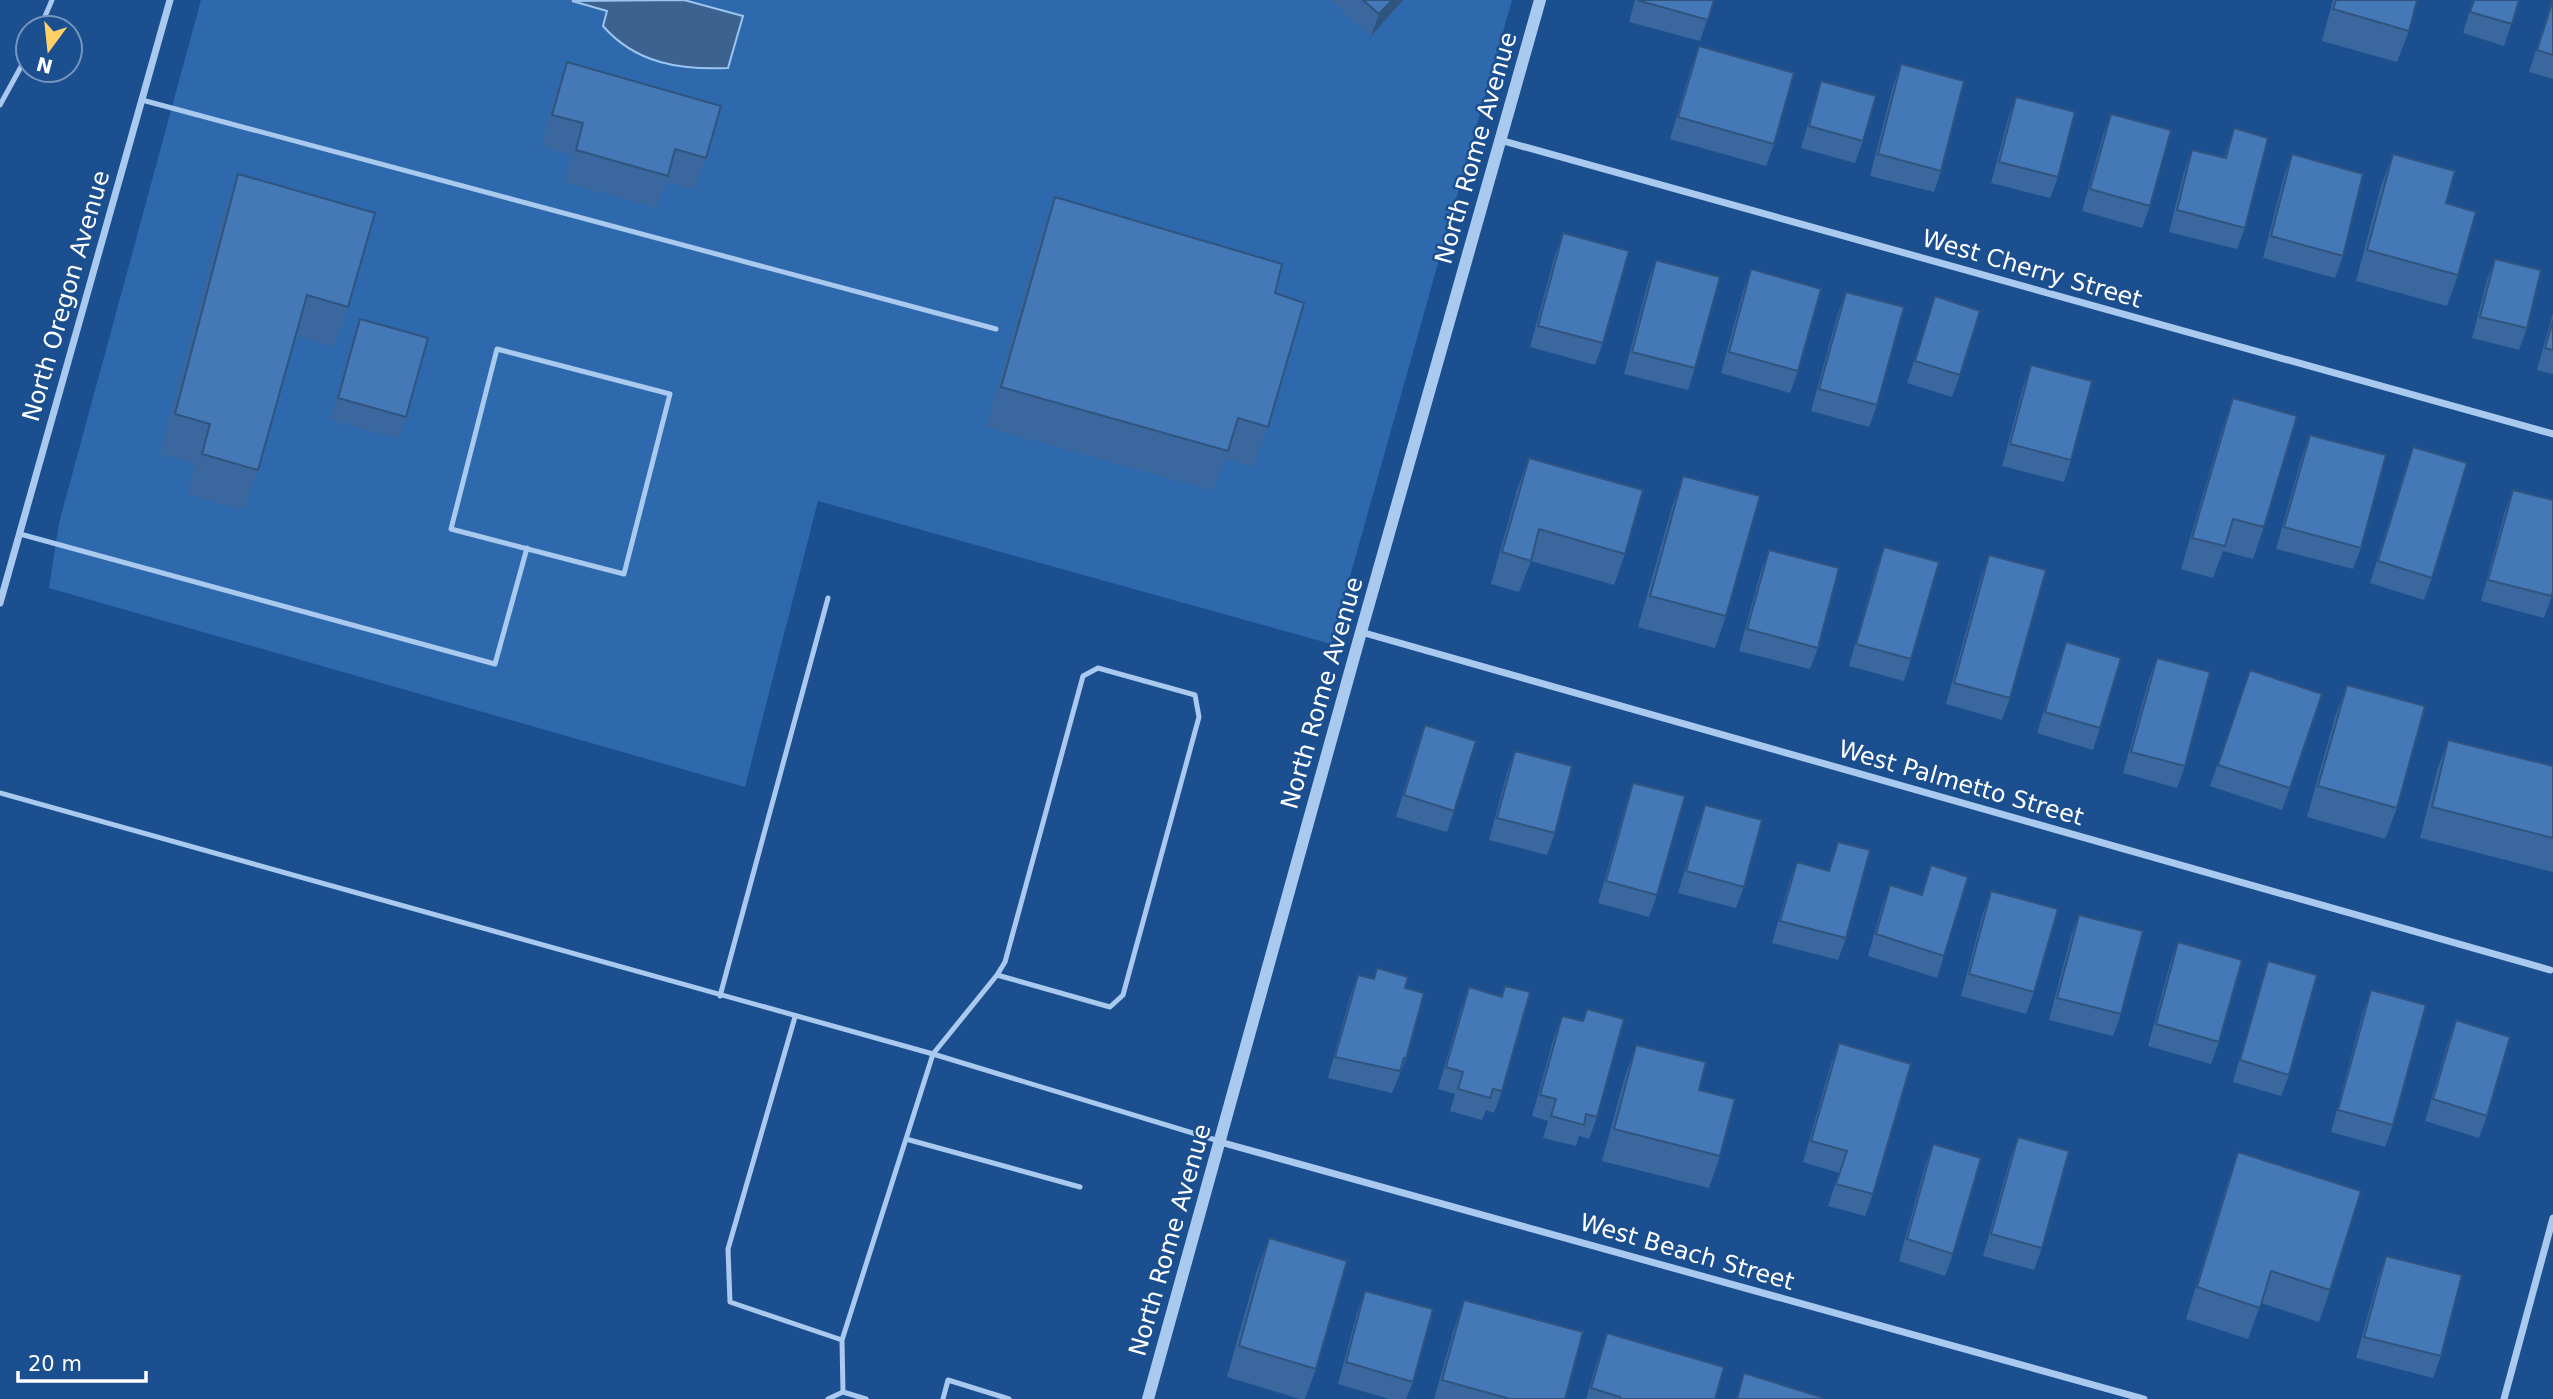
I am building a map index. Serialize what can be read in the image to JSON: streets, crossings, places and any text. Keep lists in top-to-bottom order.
{
  "streets": {
    "street": [
      "North Rome Avenue",
      "West Cherry Street",
      "North Oregon Avenue",
      "West Palmetto Street",
      "West Beach Street"
    ]
  },
  "crossings": [
    ["North Rome Avenue", "West Cherry Street"],
    ["North Rome Avenue", "West Palmetto Street"],
    ["North Rome Avenue", "West Beach Street"]
  ],
  "scale_bar": "20 m",
  "north": "bottom"
}
